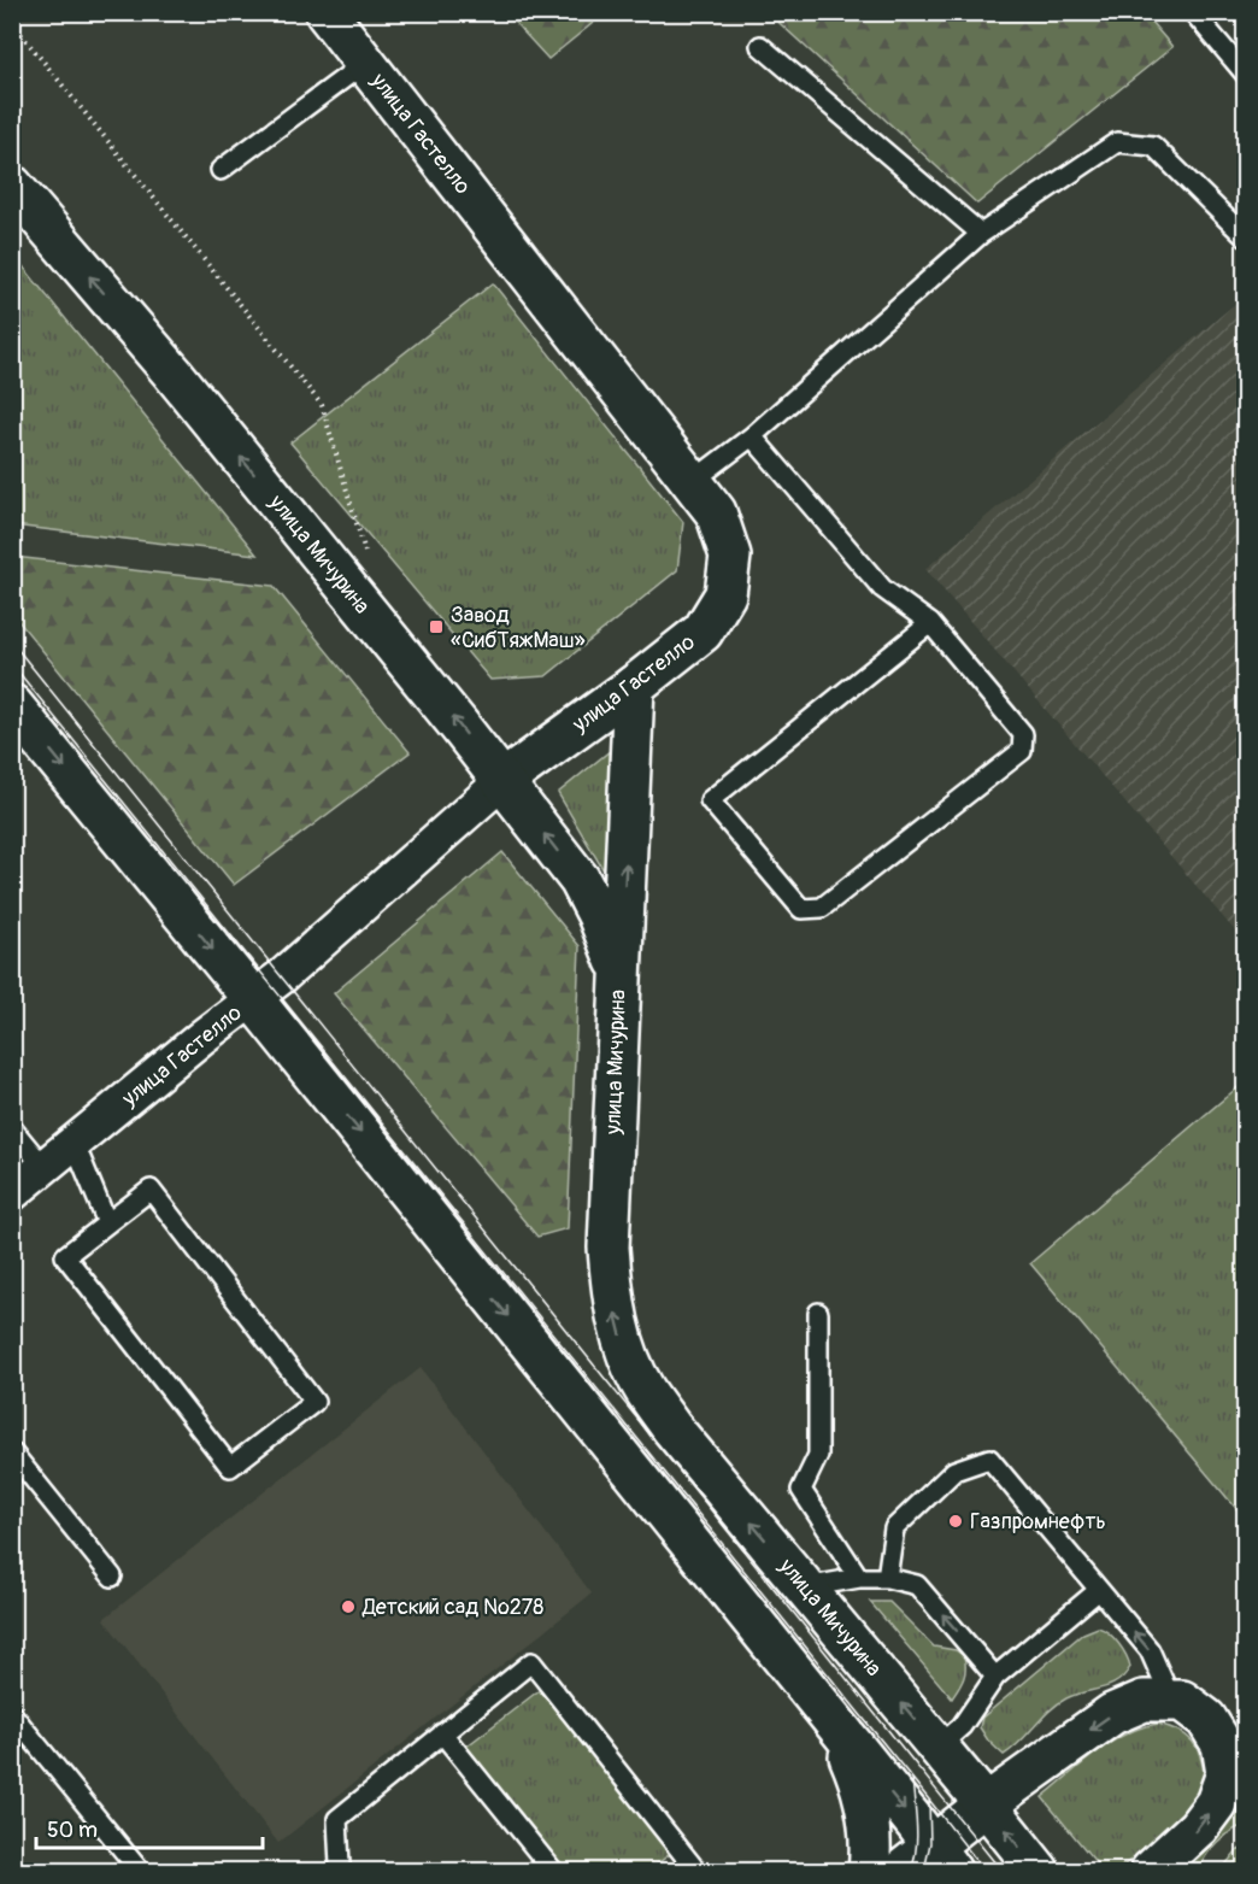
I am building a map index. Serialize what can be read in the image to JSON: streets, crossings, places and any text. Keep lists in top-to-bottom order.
{
  "streets": {
    "main road": ["улица Гастелло", "улица Мичурина"]
  },
  "crossings": [
    ["улица Гастелло", "улица Мичурина"]
  ],
  "places": {
    "transit": ["Завод «СибТяжМаш»"],
    "other": ["Газпромнефть", "Детский сад №278"]
  },
  "scale_bar": "50 m"
}
